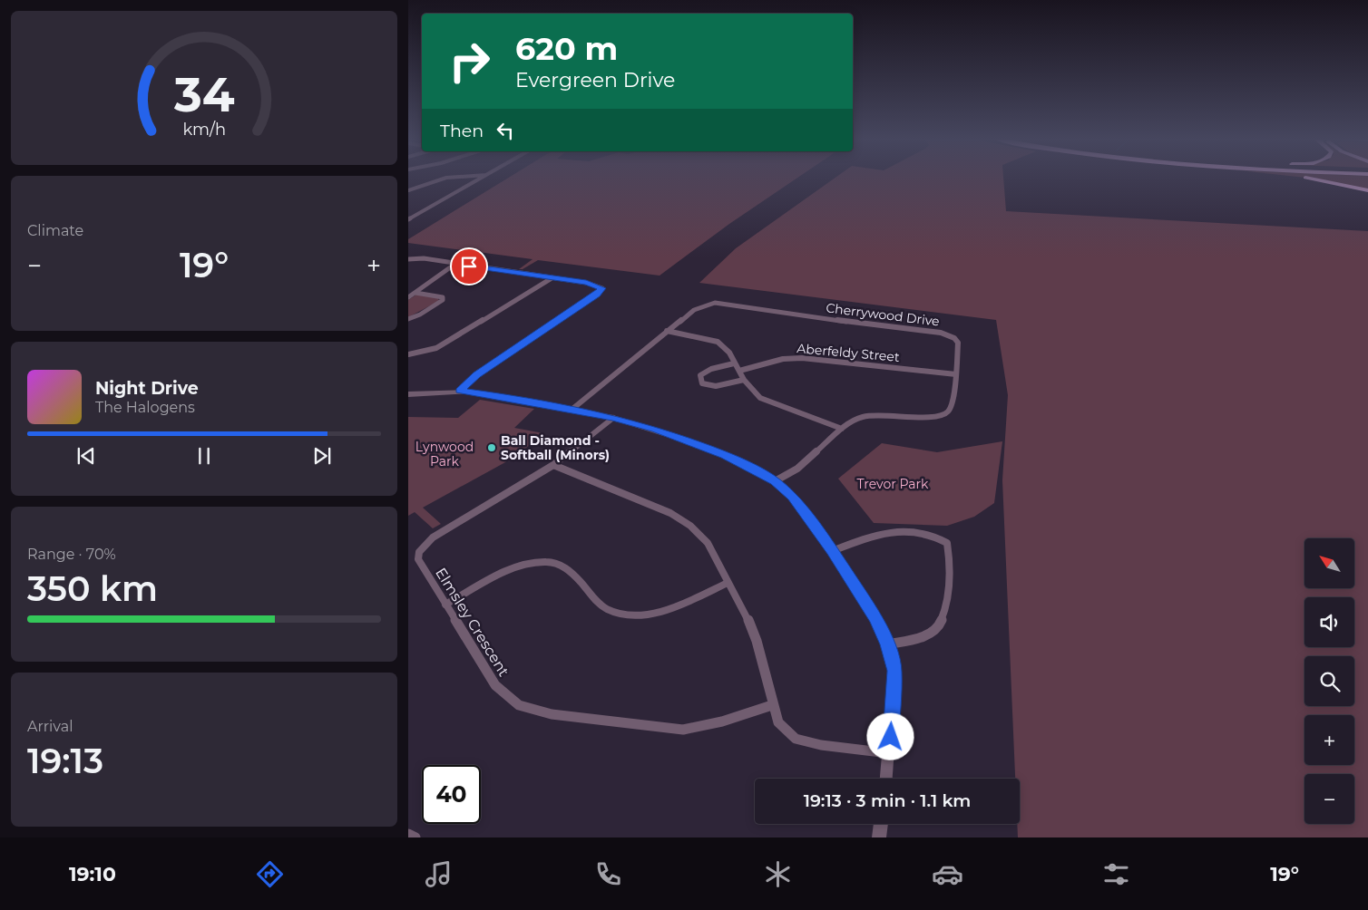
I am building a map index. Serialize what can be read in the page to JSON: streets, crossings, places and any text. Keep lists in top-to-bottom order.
{
  "streets": {
    "street": ["Cherrywood Drive", "Aberfeldy Street", "Elmsley Crescent"]
  },
  "crossings": [
    ["Cherrywood Drive", "Aberfeldy Street"]
  ],
  "parks": ["Lynwood Park", "Trevor Park"],
  "places": ["Ball Diamond - Softball (Minors)"],
  "north": "top left",
  "page": {
    "turn": ["620 m", "Evergreen Drive"],
    "then": "Then",
    "tile": [
      "Climate",
      ["Range · 70%", "350 km"],
      ["Arrival", "19:13"]
    ],
    "heat": ["−", "19°", "+"],
    "song": ["Night Drive", "The Halogens"],
    "map_buttons": ["+", "−"],
    "limit": "40",
    "trip": "19:13 · 3 min · 1.1 km",
    "tabs": ["19:10", "19°"],
    "gauge": ["34", "km/h"]
  }
}
